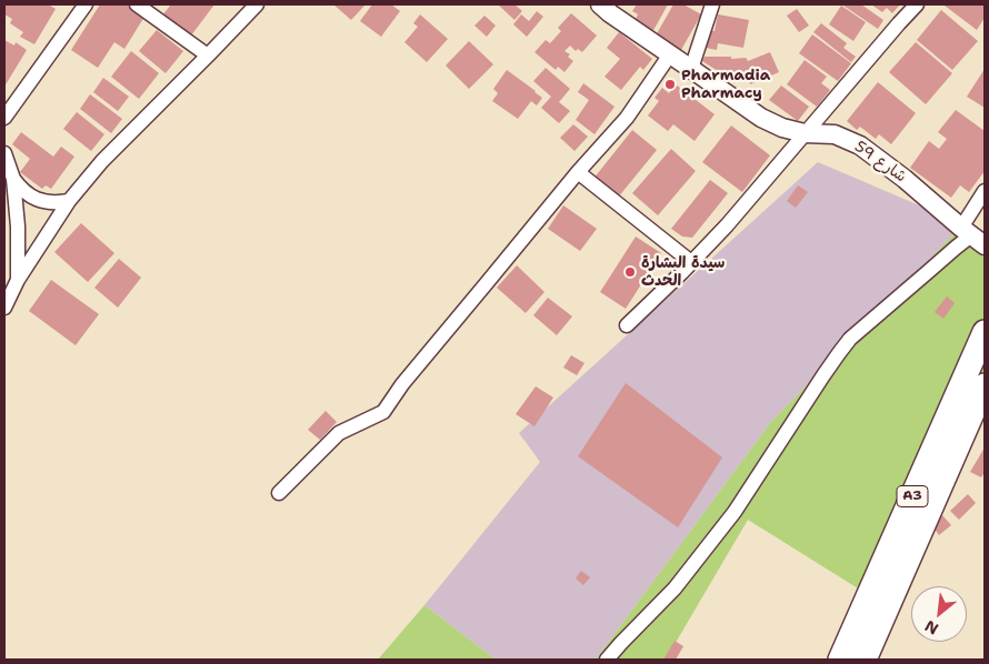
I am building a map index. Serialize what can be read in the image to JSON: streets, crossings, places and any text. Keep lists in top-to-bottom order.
{
  "streets": {
    "highway": ["A3"],
    "street": ["شارع 59"]
  },
  "places": ["Pharmadia Pharmacy", "سيدة البشارة الحدث"],
  "north": "bottom left"
}
